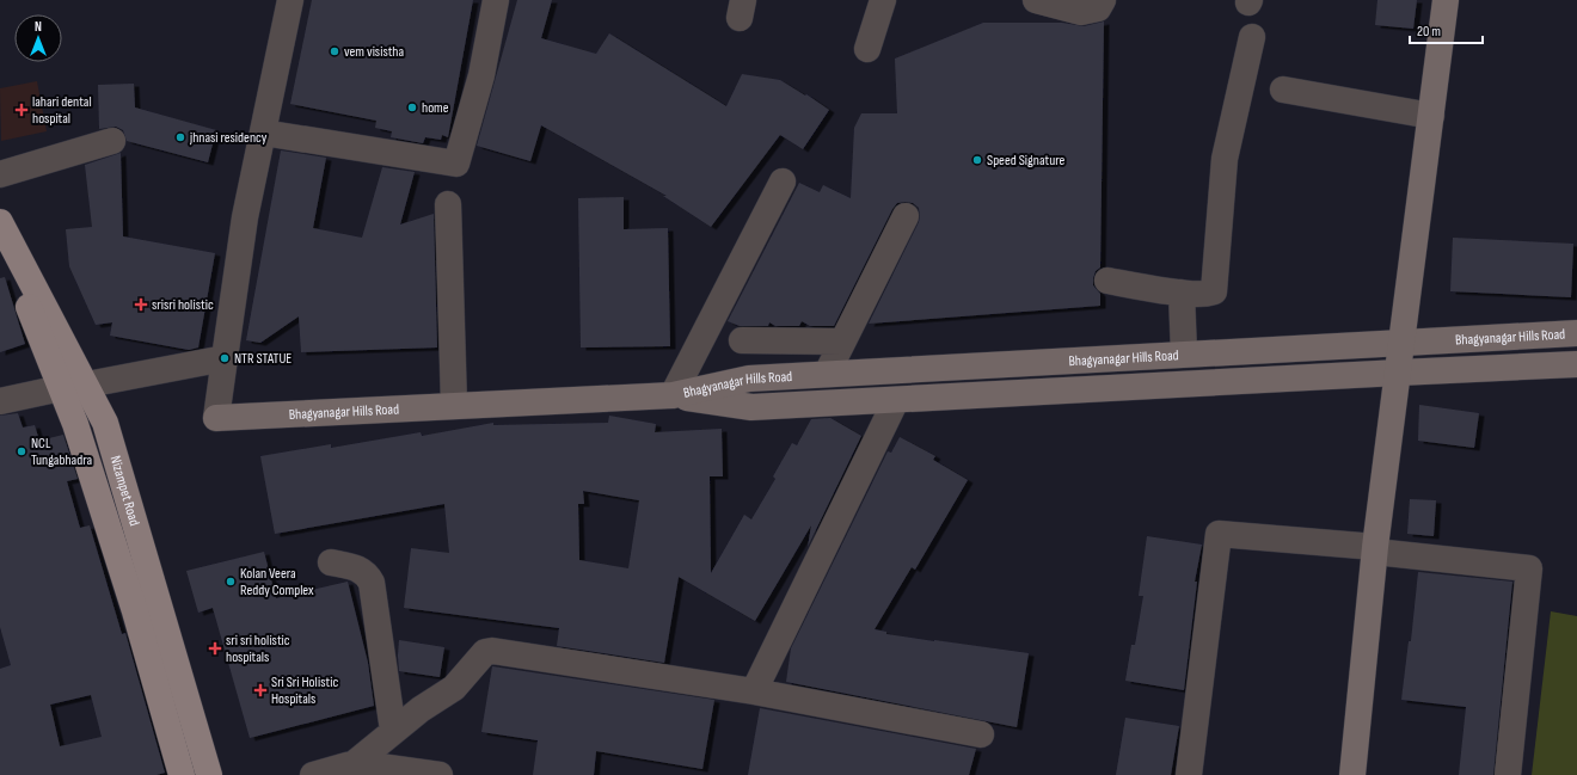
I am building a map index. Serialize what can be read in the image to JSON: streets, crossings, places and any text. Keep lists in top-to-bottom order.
{
  "streets": {
    "main road": ["Bhagyanagar Hills Road", "Nizampet Road"]
  },
  "places": {
    "other": [
      "vem visistha",
      "home",
      "jhnasi residency",
      "Speed Signature",
      "NTR STATUE",
      "NCL Tungabhadra",
      "Kolan Veera Reddy Complex"
    ],
    "health": [
      "lahari dental hospital",
      "srisri holistic",
      "sri sri holistic hospitals",
      "Sri Sri Holistic Hospitals"
    ]
  },
  "scale_bar": "20 m",
  "north": "top"
}
